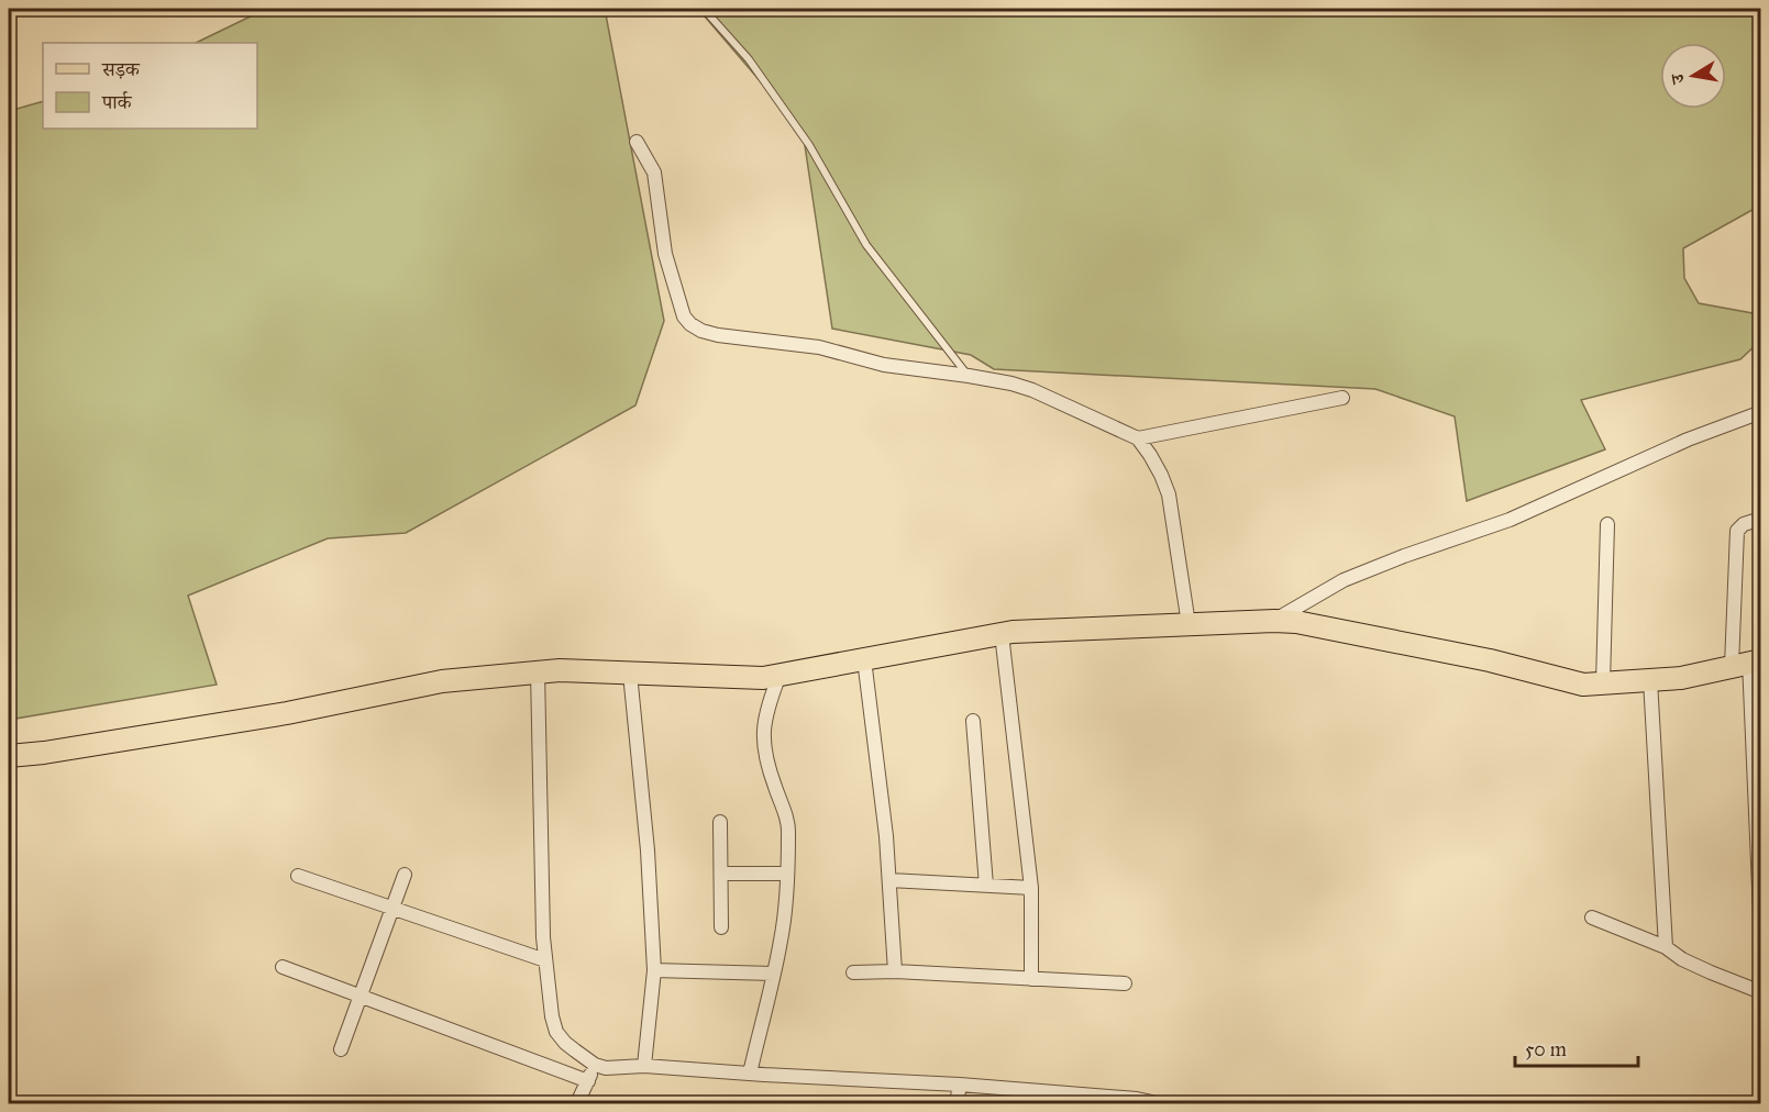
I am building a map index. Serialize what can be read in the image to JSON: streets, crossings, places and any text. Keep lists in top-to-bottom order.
{
  "legend": ["सड़क", "पार्क"],
  "scale_bar": "50 m",
  "north": "left"
}
